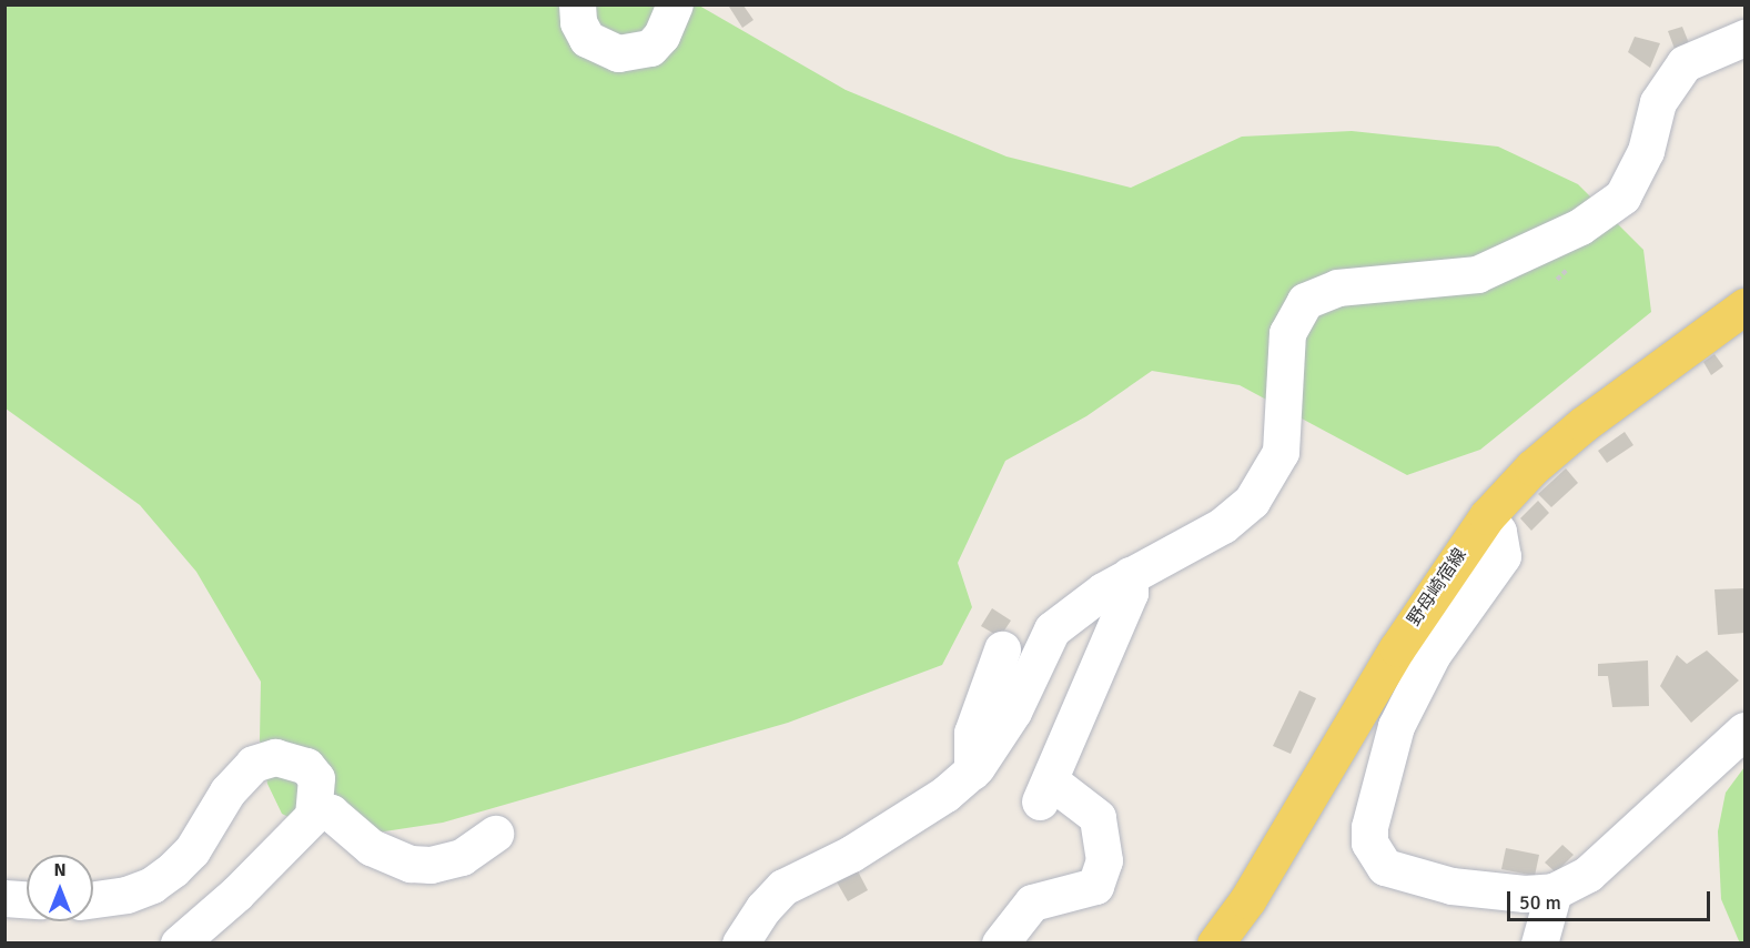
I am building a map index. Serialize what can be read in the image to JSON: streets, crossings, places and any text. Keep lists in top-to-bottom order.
{
  "streets": {
    "main road": ["野母崎宿線"]
  },
  "scale_bar": "50 m",
  "north": "top"
}
